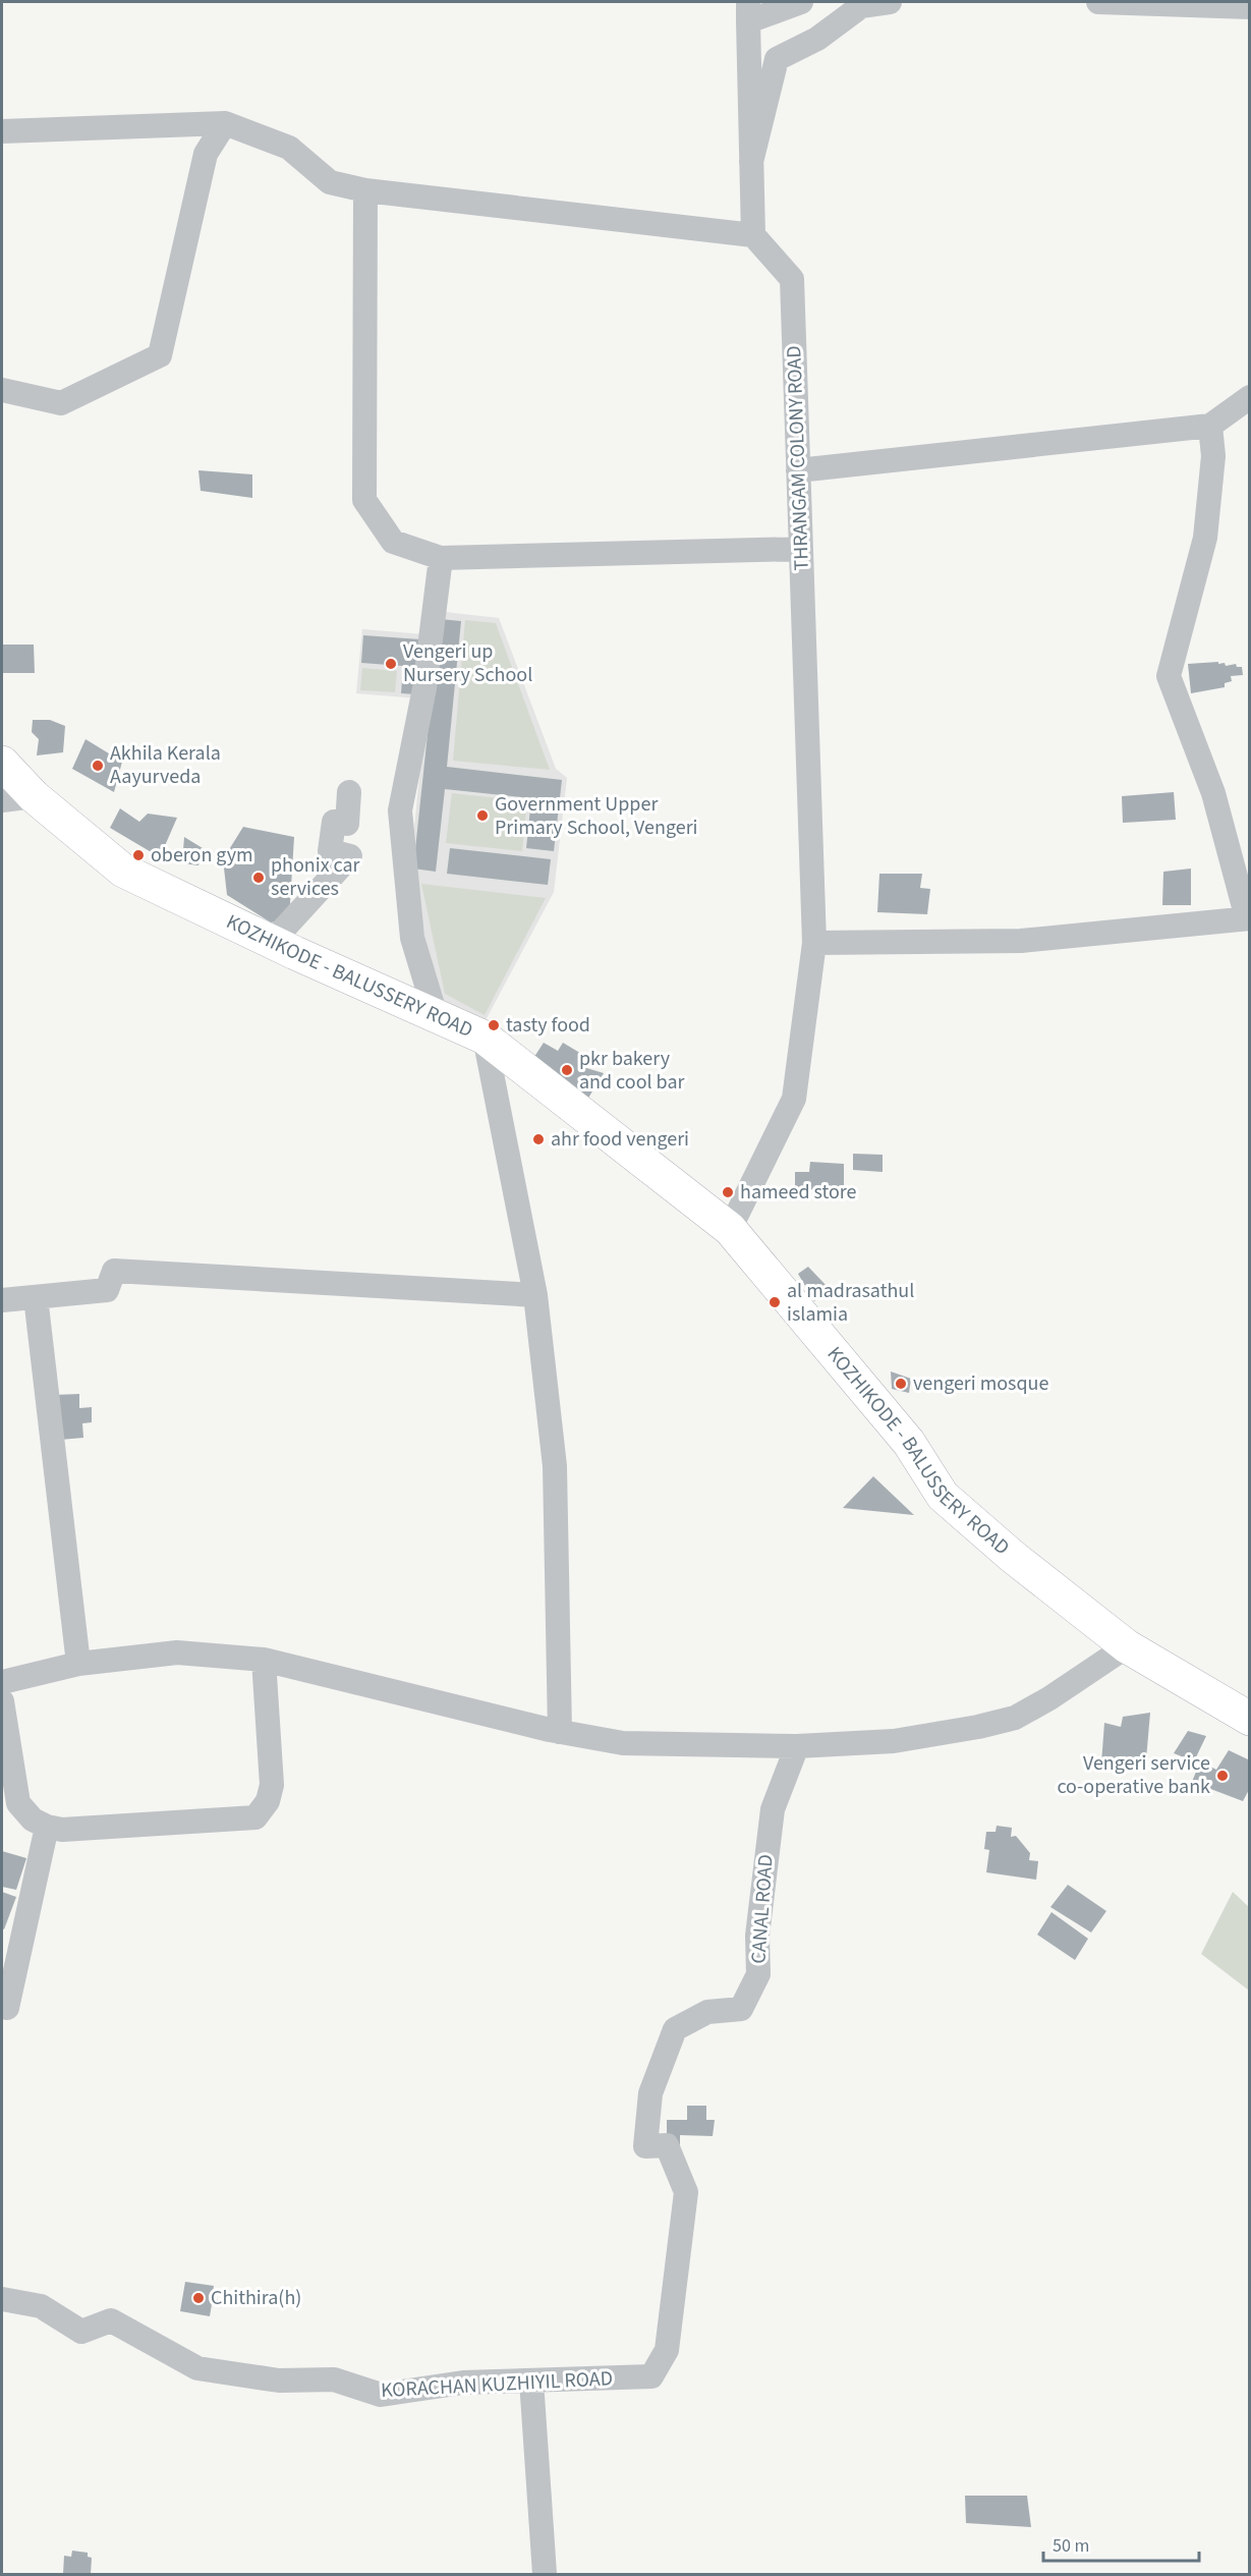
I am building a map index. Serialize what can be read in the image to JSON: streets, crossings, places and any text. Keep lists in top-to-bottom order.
{
  "streets": {
    "main road": ["KOZHIKODE - BALUSSERY ROAD"],
    "street": ["THRANGAM COLONY ROAD", "CANAL ROAD", "KORACHAN KUZHIYIL ROAD"]
  },
  "crossings": [
    ["THRANGAM COLONY ROAD", "KOZHIKODE - BALUSSERY ROAD"],
    ["CANAL ROAD", "KORACHAN KUZHIYIL ROAD"]
  ],
  "places": [
    "Vengeri up Nursery School",
    "Akhila Kerala Aayurveda",
    "Government Upper Primary School, Vengeri",
    "oberon gym",
    "phonix car services",
    "tasty food",
    "pkr bakery and cool bar",
    "ahr food vengeri",
    "hameed store",
    "al madrasathul islamia",
    "vengeri mosque",
    "Vengeri service co-operative bank",
    "Chithira(h)"
  ],
  "scale_bar": "50 m"
}
